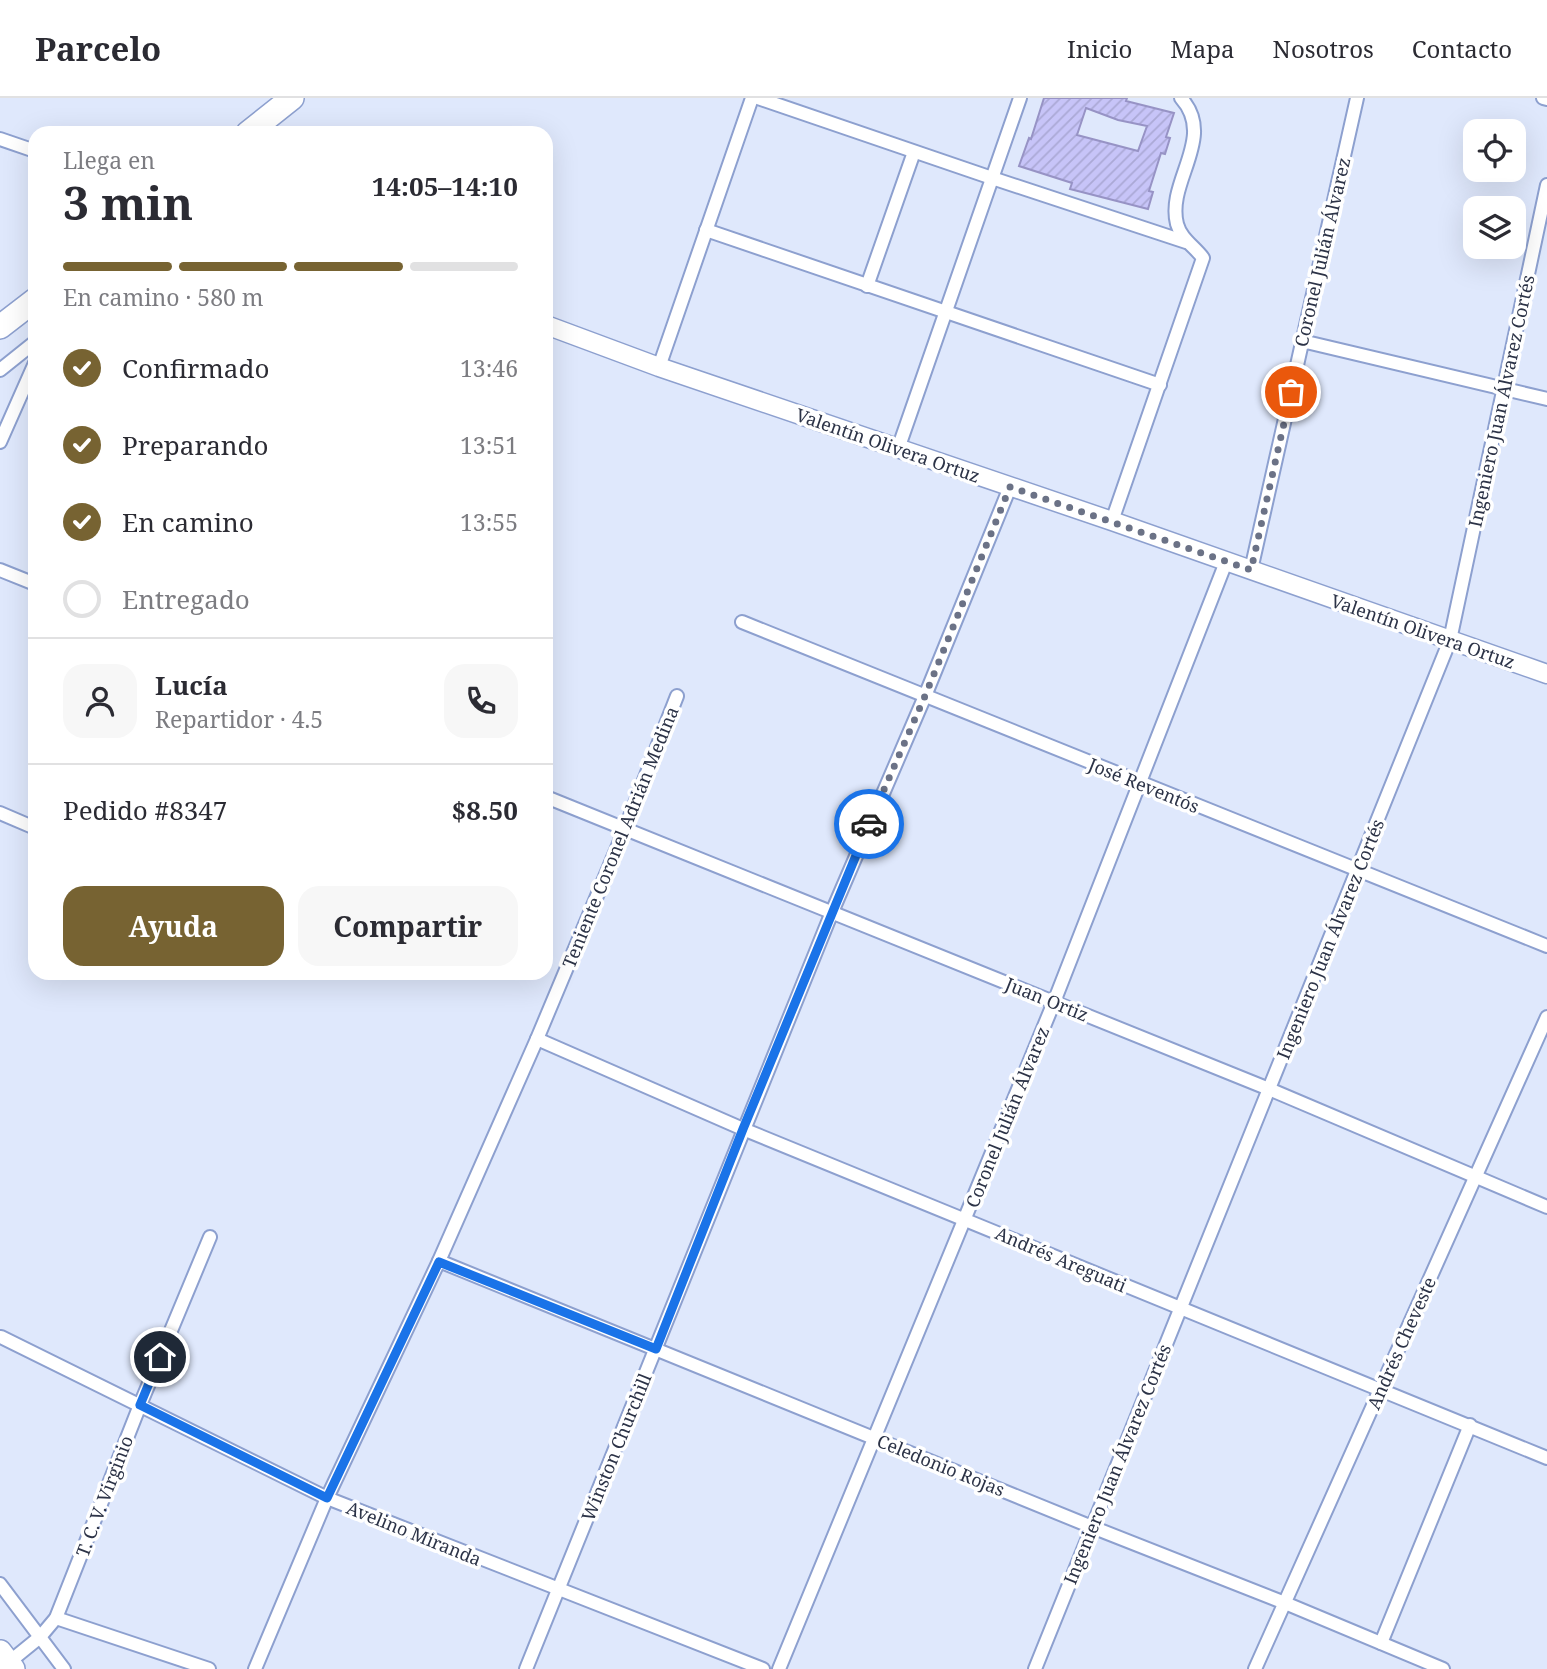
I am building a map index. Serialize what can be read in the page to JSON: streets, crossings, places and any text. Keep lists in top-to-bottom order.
{
  "streets": {
    "street": [
      "Coronel Julián Álvarez",
      "Ingeniero Juan Álvarez Cortés",
      "Valentín Olivera Ortuz",
      "José Reventós",
      "Teniente Coronel Adrián Medina",
      "Juan Ortiz",
      "Andrés Areguati",
      "Andrés Cheveste",
      "Winston Churchill",
      "Celedonio Rojas",
      "T. C. V. Virginio",
      "Avelino Miranda"
    ]
  },
  "crossings": [
    ["Coronel Julián Álvarez", "Valentín Olivera Ortuz"],
    ["Coronel Julián Álvarez", "José Reventós"],
    ["Coronel Julián Álvarez", "Juan Ortiz"],
    ["Coronel Julián Álvarez", "Andrés Areguati"],
    ["Coronel Julián Álvarez", "Celedonio Rojas"],
    ["Ingeniero Juan Álvarez Cortés", "Valentín Olivera Ortuz"],
    ["Ingeniero Juan Álvarez Cortés", "José Reventós"],
    ["Ingeniero Juan Álvarez Cortés", "Juan Ortiz"],
    ["Ingeniero Juan Álvarez Cortés", "Andrés Areguati"],
    ["Ingeniero Juan Álvarez Cortés", "Celedonio Rojas"],
    ["Valentín Olivera Ortuz", "Winston Churchill"],
    ["José Reventós", "Winston Churchill"],
    ["Teniente Coronel Adrián Medina", "Juan Ortiz"],
    ["Teniente Coronel Adrián Medina", "Andrés Areguati"],
    ["Teniente Coronel Adrián Medina", "Celedonio Rojas"],
    ["Teniente Coronel Adrián Medina", "Avelino Miranda"],
    ["Juan Ortiz", "Andrés Cheveste"],
    ["Juan Ortiz", "Winston Churchill"],
    ["Andrés Areguati", "Andrés Cheveste"],
    ["Andrés Areguati", "Winston Churchill"],
    ["Andrés Cheveste", "Celedonio Rojas"],
    ["Winston Churchill", "Celedonio Rojas"],
    ["Winston Churchill", "Avelino Miranda"],
    ["T. C. V. Virginio", "Avelino Miranda"]
  ],
  "page": {
    "header": "Parcelo",
    "nav": [
      "Inicio",
      "Mapa",
      "Nosotros",
      "Contacto"
    ],
    "heading": ["3 min", "Llega en", "14:05–14:10"],
    "panel": [
      "Lucía",
      "Repartidor · 4.5",
      "Pedido #8347",
      "$8.50"
    ],
    "bar": "En camino · 580 m",
    "list": [
      ["Confirmado", "13:46"],
      ["Preparando", "13:51"],
      ["En camino", "13:55"],
      "Entregado"
    ],
    "buttons": ["Ayuda", "Compartir"]
  }
}
